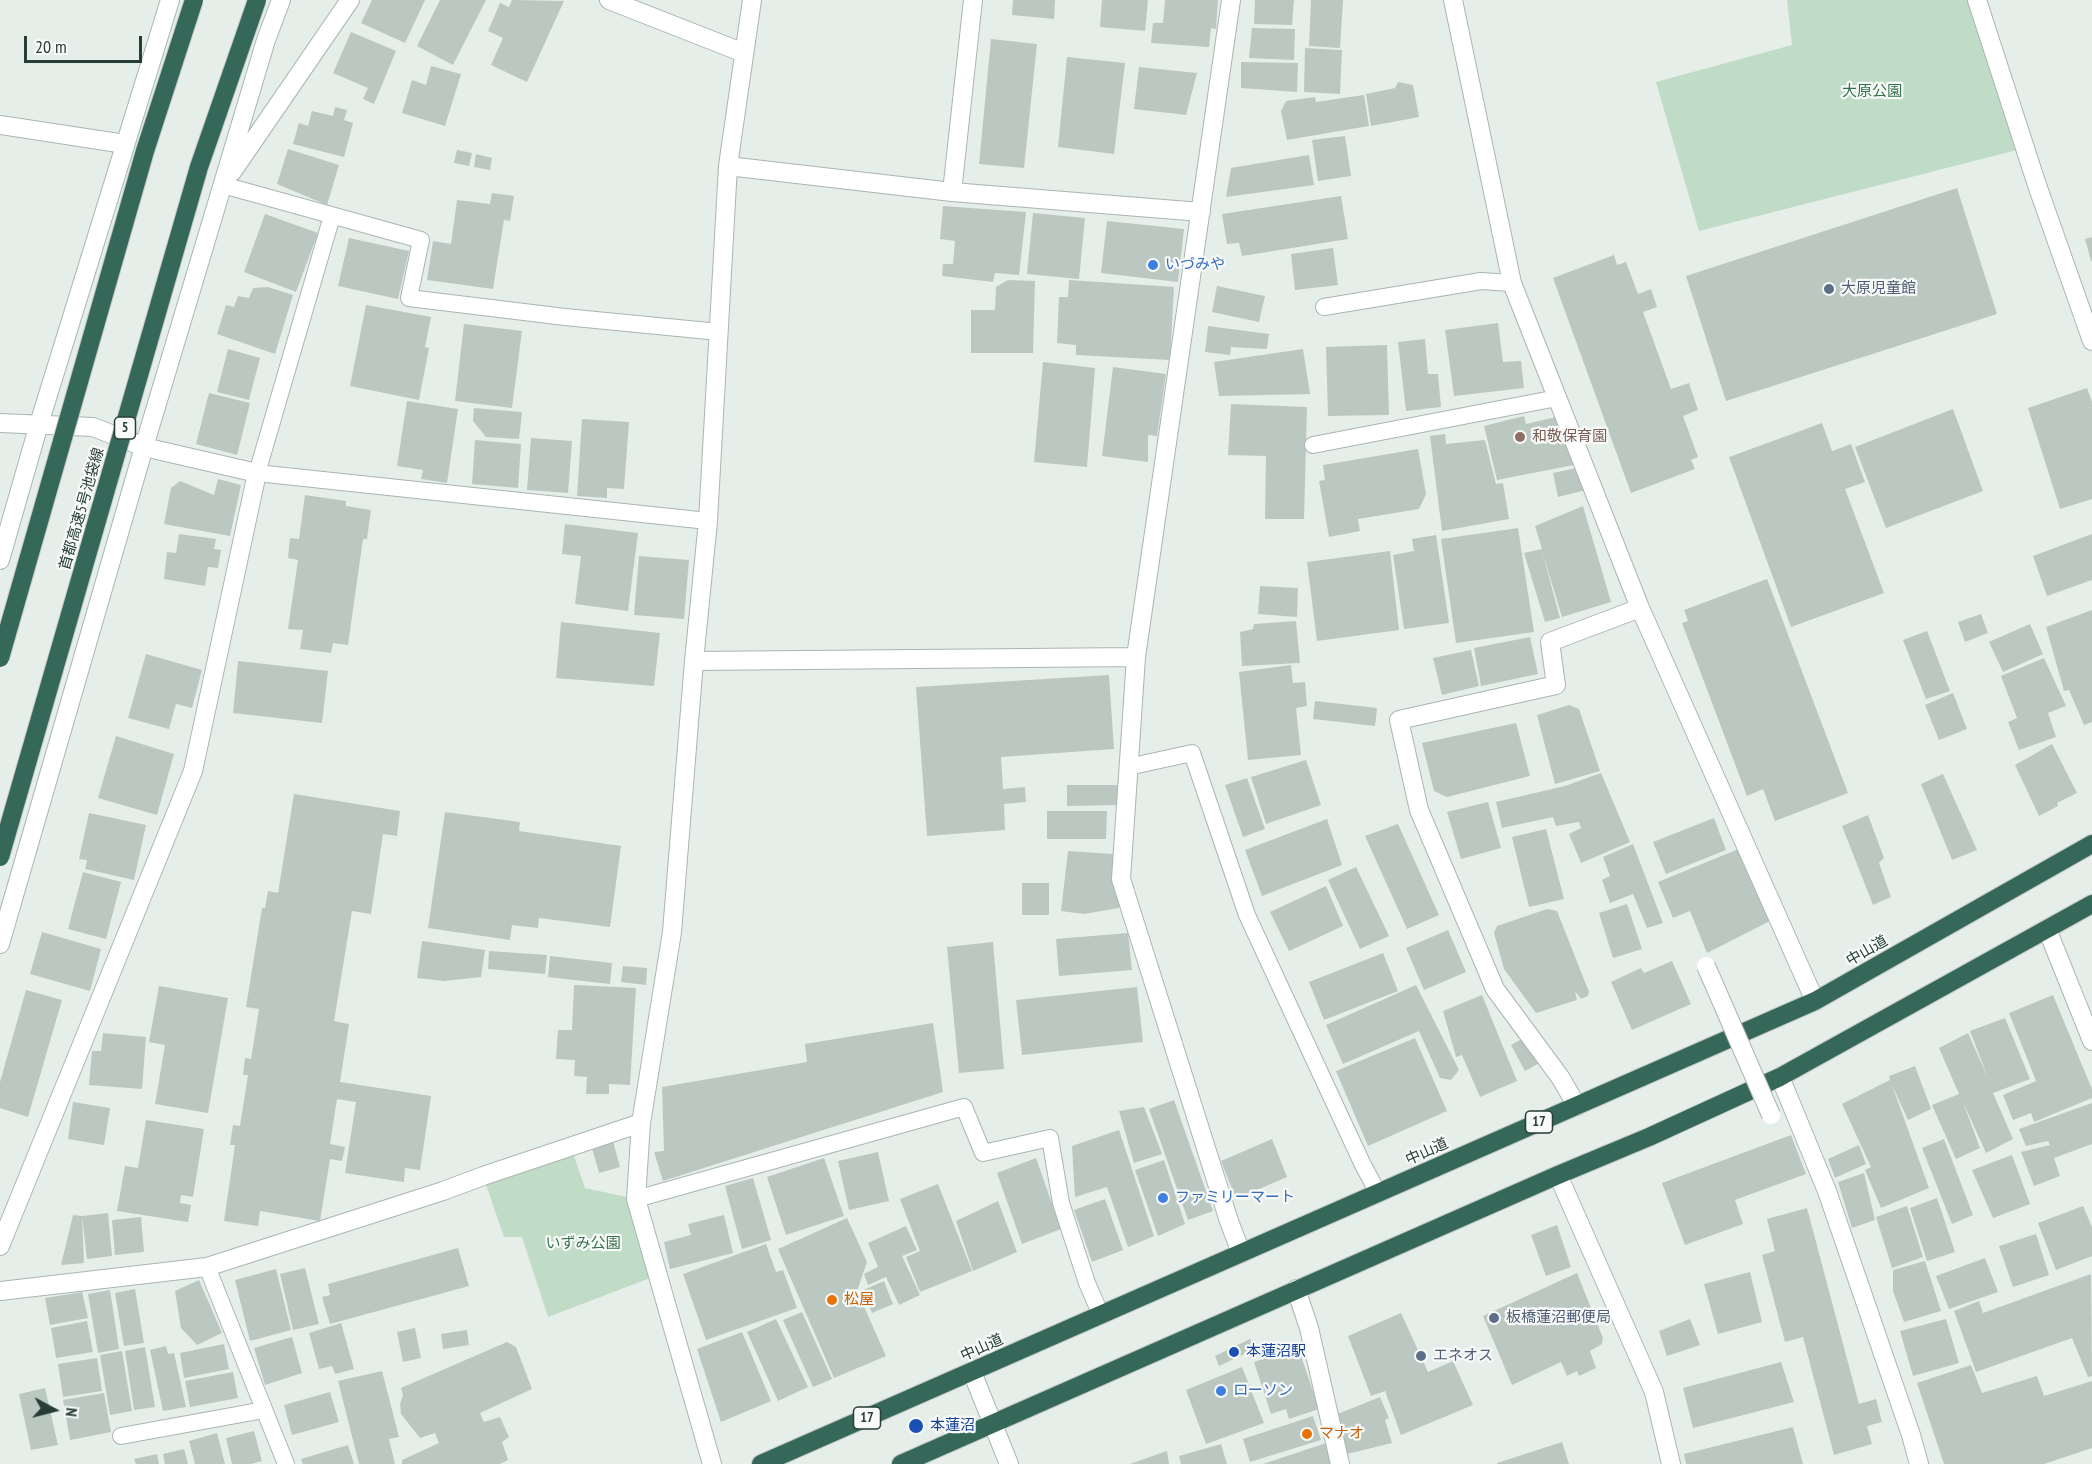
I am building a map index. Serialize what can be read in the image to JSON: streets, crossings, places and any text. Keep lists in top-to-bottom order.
{
  "streets": {
    "highway": [
      "5",
      "首都高速5号池袋線",
      "中山道",
      "17"
    ]
  },
  "parks": ["大原公園", "いずみ公園"],
  "places": [
    "いづみや",
    "大原児童館",
    "和敬保育園",
    "ファミリーマート",
    "松屋",
    "板橋蓮沼郵便局",
    "本蓮沼駅",
    "エネオス",
    "ローソン",
    "本蓮沼",
    "マナオ"
  ],
  "scale_bar": "20 m",
  "north": "right"
}
